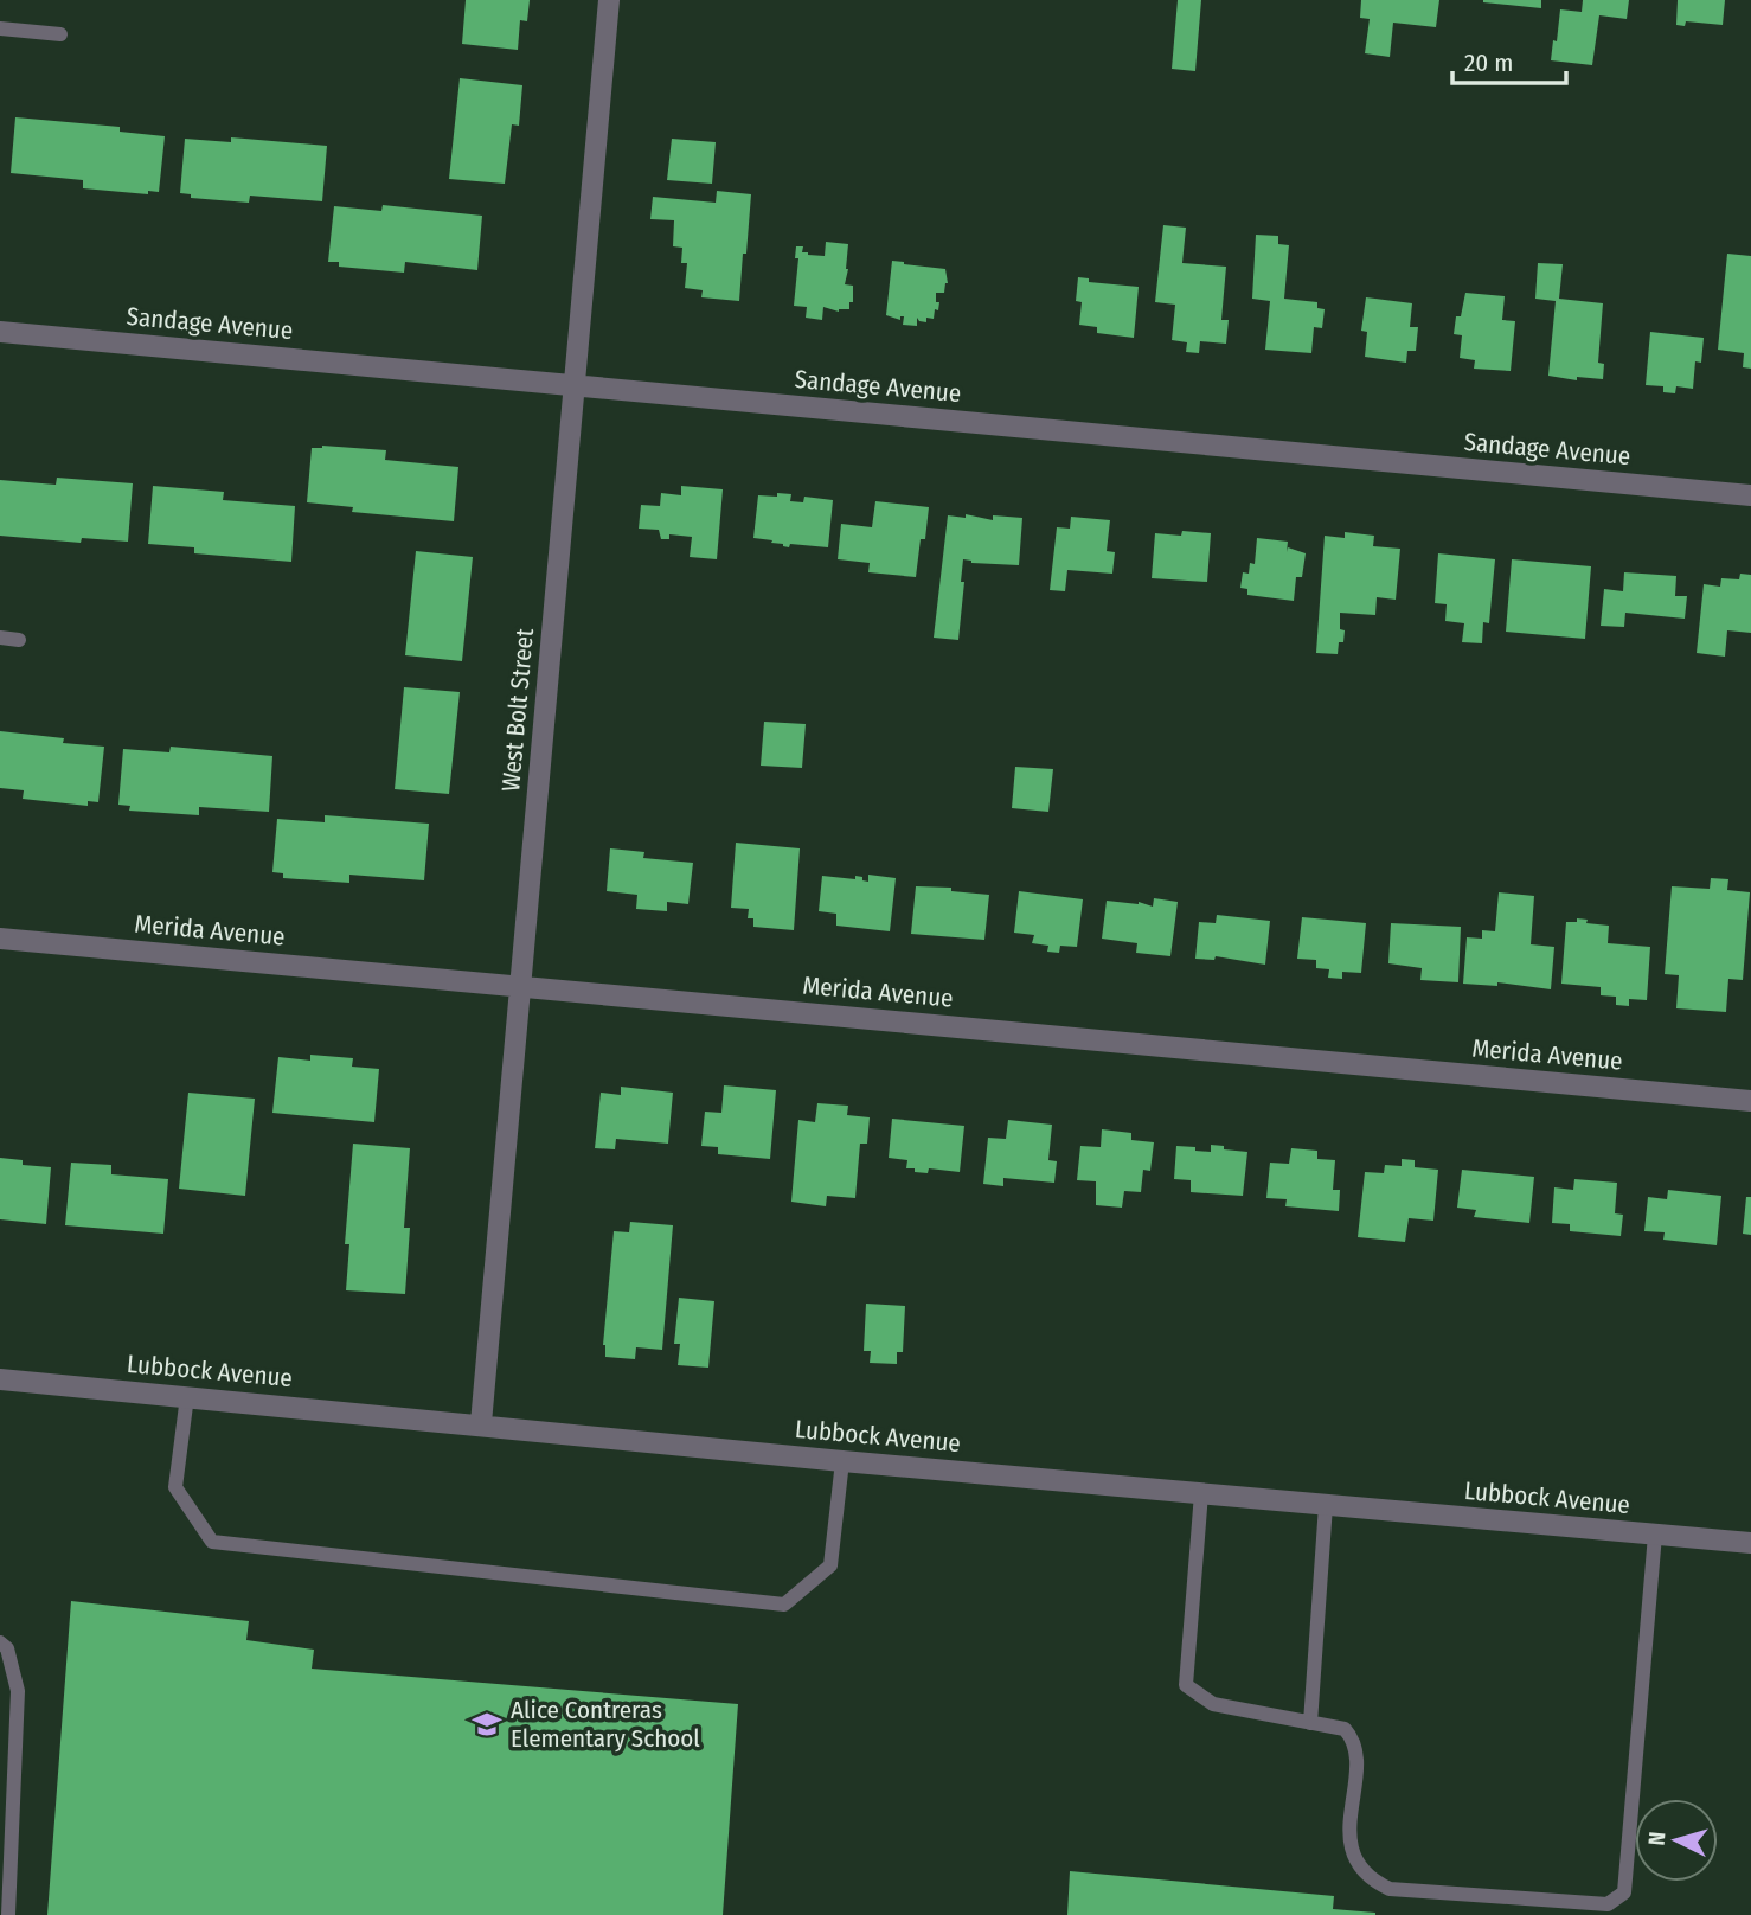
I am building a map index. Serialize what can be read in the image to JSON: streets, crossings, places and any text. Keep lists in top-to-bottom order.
{
  "streets": {
    "street": [
      "Sandage Avenue",
      "West Bolt Street",
      "Merida Avenue",
      "Lubbock Avenue"
    ]
  },
  "crossings": [
    ["Sandage Avenue", "West Bolt Street"],
    ["West Bolt Street", "Merida Avenue"],
    ["West Bolt Street", "Lubbock Avenue"]
  ],
  "places": {
    "school or university": ["Alice Contreras Elementary School"]
  },
  "scale_bar": "20 m",
  "north": "left"
}
